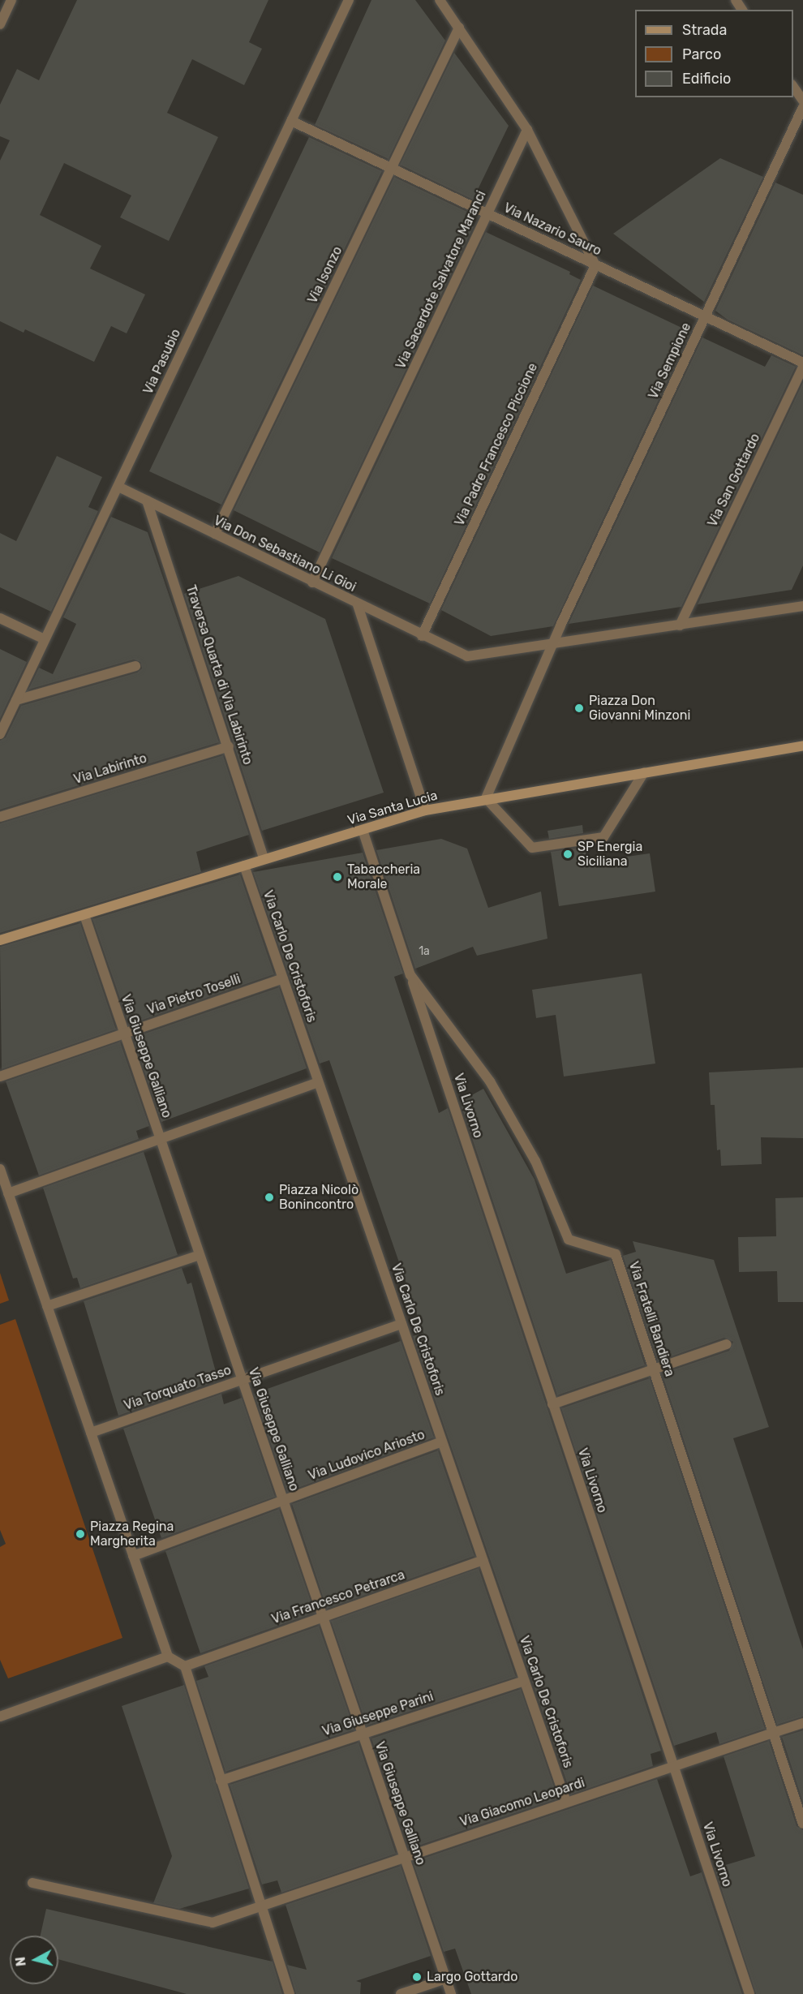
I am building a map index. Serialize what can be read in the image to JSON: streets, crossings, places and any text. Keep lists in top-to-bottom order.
{
  "streets": {
    "main road": ["Via Santa Lucia"],
    "street": [
      "Via Nazario Sauro",
      "Via Isonzo",
      "Via Sacerdote Salvatore Maranci",
      "Via Sempione",
      "Via Pasubio",
      "Via Padre Francesco Piccione",
      "Via San Gottardo",
      "Via Don Sebastiano Li Gioi",
      "Traversa Quarta di Via Labirinto",
      "Via Labirinto",
      "Via Carlo De Cristoforis",
      "Via Pietro Toselli",
      "Via Giuseppe Galliano",
      "Via Livorno",
      "Via Fratelli Bandiera",
      "Via Torquato Tasso",
      "Via Ludovico Ariosto",
      "Via Francesco Petrarca",
      "Via Giuseppe Parini",
      "Via Giacomo Leopardi"
    ]
  },
  "crossings": [
    ["Via Nazario Sauro", "Via Isonzo"],
    ["Via Nazario Sauro", "Via Sacerdote Salvatore Maranci"],
    ["Via Nazario Sauro", "Via Sempione"],
    ["Via Nazario Sauro", "Via Pasubio"],
    ["Via Nazario Sauro", "Via Padre Francesco Piccione"],
    ["Via Isonzo", "Via Don Sebastiano Li Gioi"],
    ["Via Sacerdote Salvatore Maranci", "Via Don Sebastiano Li Gioi"],
    ["Via Sempione", "Via Don Sebastiano Li Gioi"],
    ["Via Sempione", "Via Santa Lucia"],
    ["Via Pasubio", "Via Don Sebastiano Li Gioi"],
    ["Via Padre Francesco Piccione", "Via Don Sebastiano Li Gioi"],
    ["Via San Gottardo", "Via Don Sebastiano Li Gioi"],
    ["Via Don Sebastiano Li Gioi", "Traversa Quarta di Via Labirinto"],
    ["Traversa Quarta di Via Labirinto", "Via Labirinto"],
    ["Traversa Quarta di Via Labirinto", "Via Santa Lucia"],
    ["Via Santa Lucia", "Via Carlo De Cristoforis"],
    ["Via Santa Lucia", "Via Giuseppe Galliano"],
    ["Via Santa Lucia", "Via Fratelli Bandiera"],
    ["Via Carlo De Cristoforis", "Via Pietro Toselli"],
    ["Via Carlo De Cristoforis", "Via Torquato Tasso"],
    ["Via Carlo De Cristoforis", "Via Ludovico Ariosto"],
    ["Via Carlo De Cristoforis", "Via Francesco Petrarca"],
    ["Via Carlo De Cristoforis", "Via Giuseppe Parini"],
    ["Via Carlo De Cristoforis", "Via Giacomo Leopardi"],
    ["Via Pietro Toselli", "Via Giuseppe Galliano"],
    ["Via Giuseppe Galliano", "Via Torquato Tasso"],
    ["Via Giuseppe Galliano", "Via Ludovico Ariosto"],
    ["Via Giuseppe Galliano", "Via Francesco Petrarca"],
    ["Via Giuseppe Galliano", "Via Giuseppe Parini"],
    ["Via Giuseppe Galliano", "Via Giacomo Leopardi"],
    ["Via Livorno", "Via Fratelli Bandiera"],
    ["Via Livorno", "Via Giacomo Leopardi"],
    ["Via Fratelli Bandiera", "Via Giacomo Leopardi"]
  ],
  "places": [
    "Piazza Don Giovanni Minzoni",
    "SP Energia Siciliana",
    "Tabaccheria Morale",
    "Piazza Nicolò Bonincontro",
    "Piazza Regina Margherita",
    "Largo Gottardo"
  ],
  "house_numbers": ["1a"],
  "legend": ["Strada", "Parco", "Edificio"],
  "north": "left"
}
